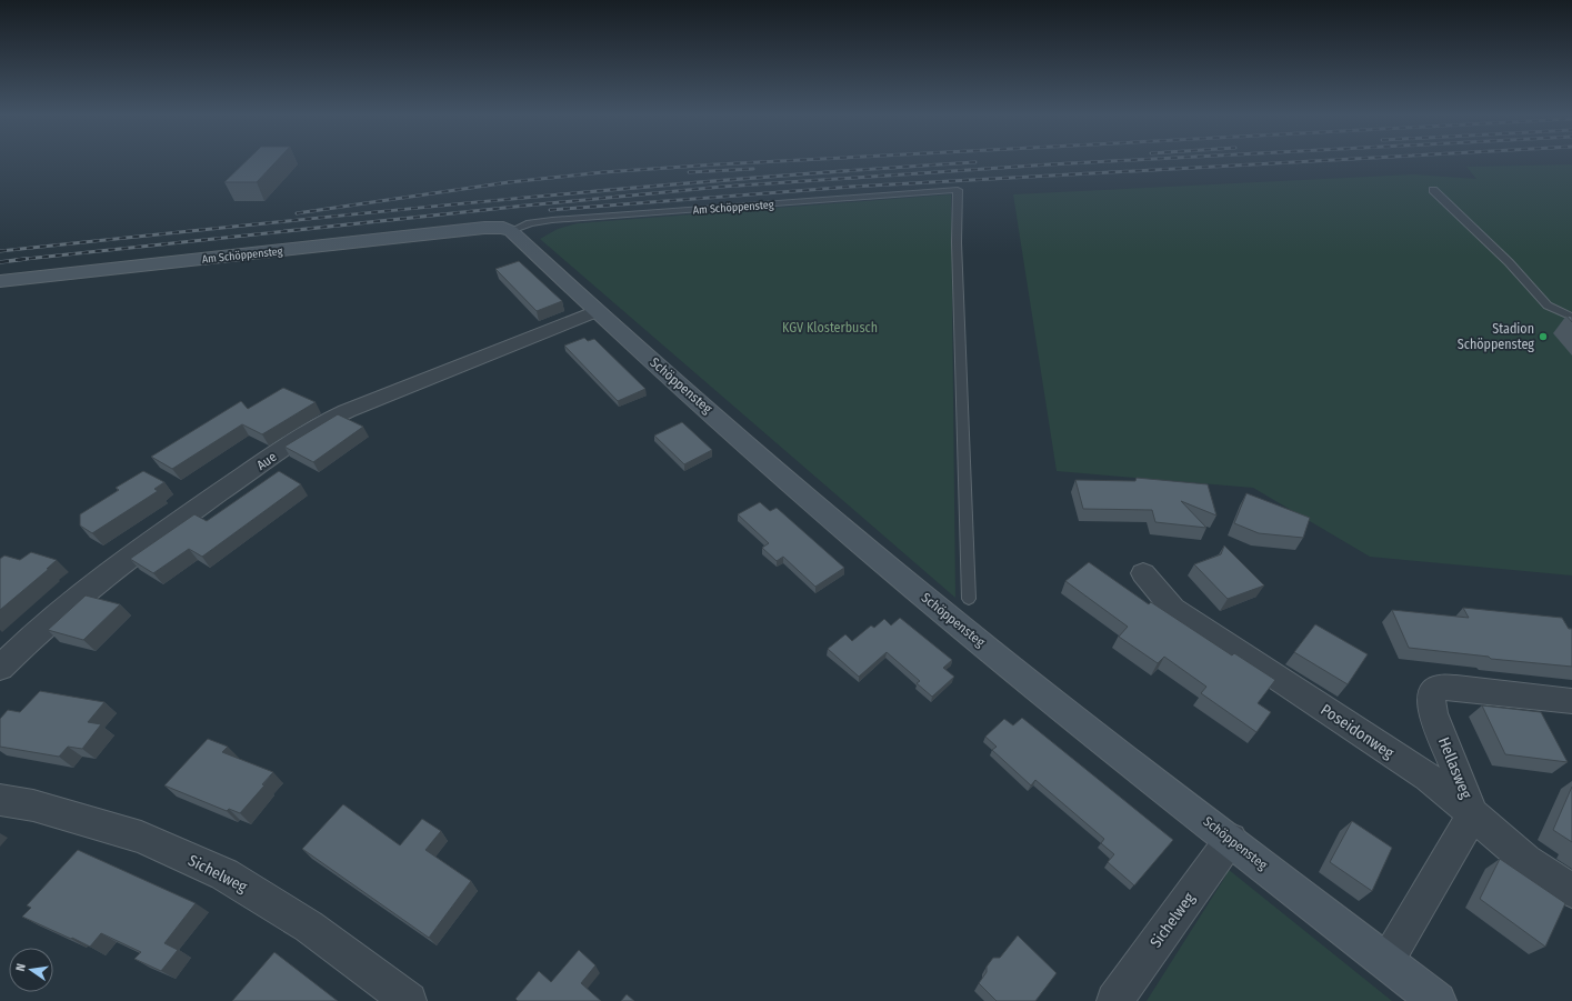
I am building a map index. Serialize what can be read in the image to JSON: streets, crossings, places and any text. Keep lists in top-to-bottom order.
{
  "streets": {
    "street": [
      "Am Schöppensteg",
      "Schöppensteg",
      "Aue",
      "Poseidonweg",
      "Hellasweg",
      "Sichelweg"
    ]
  },
  "crossings": [
    ["Am Schöppensteg", "Schöppensteg"],
    ["Schöppensteg", "Aue"],
    ["Schöppensteg", "Hellasweg"],
    ["Schöppensteg", "Sichelweg"],
    ["Poseidonweg", "Hellasweg"]
  ],
  "parks": ["KGV Klosterbusch"],
  "places": ["Stadion Schöppensteg"],
  "north": "left"
}
